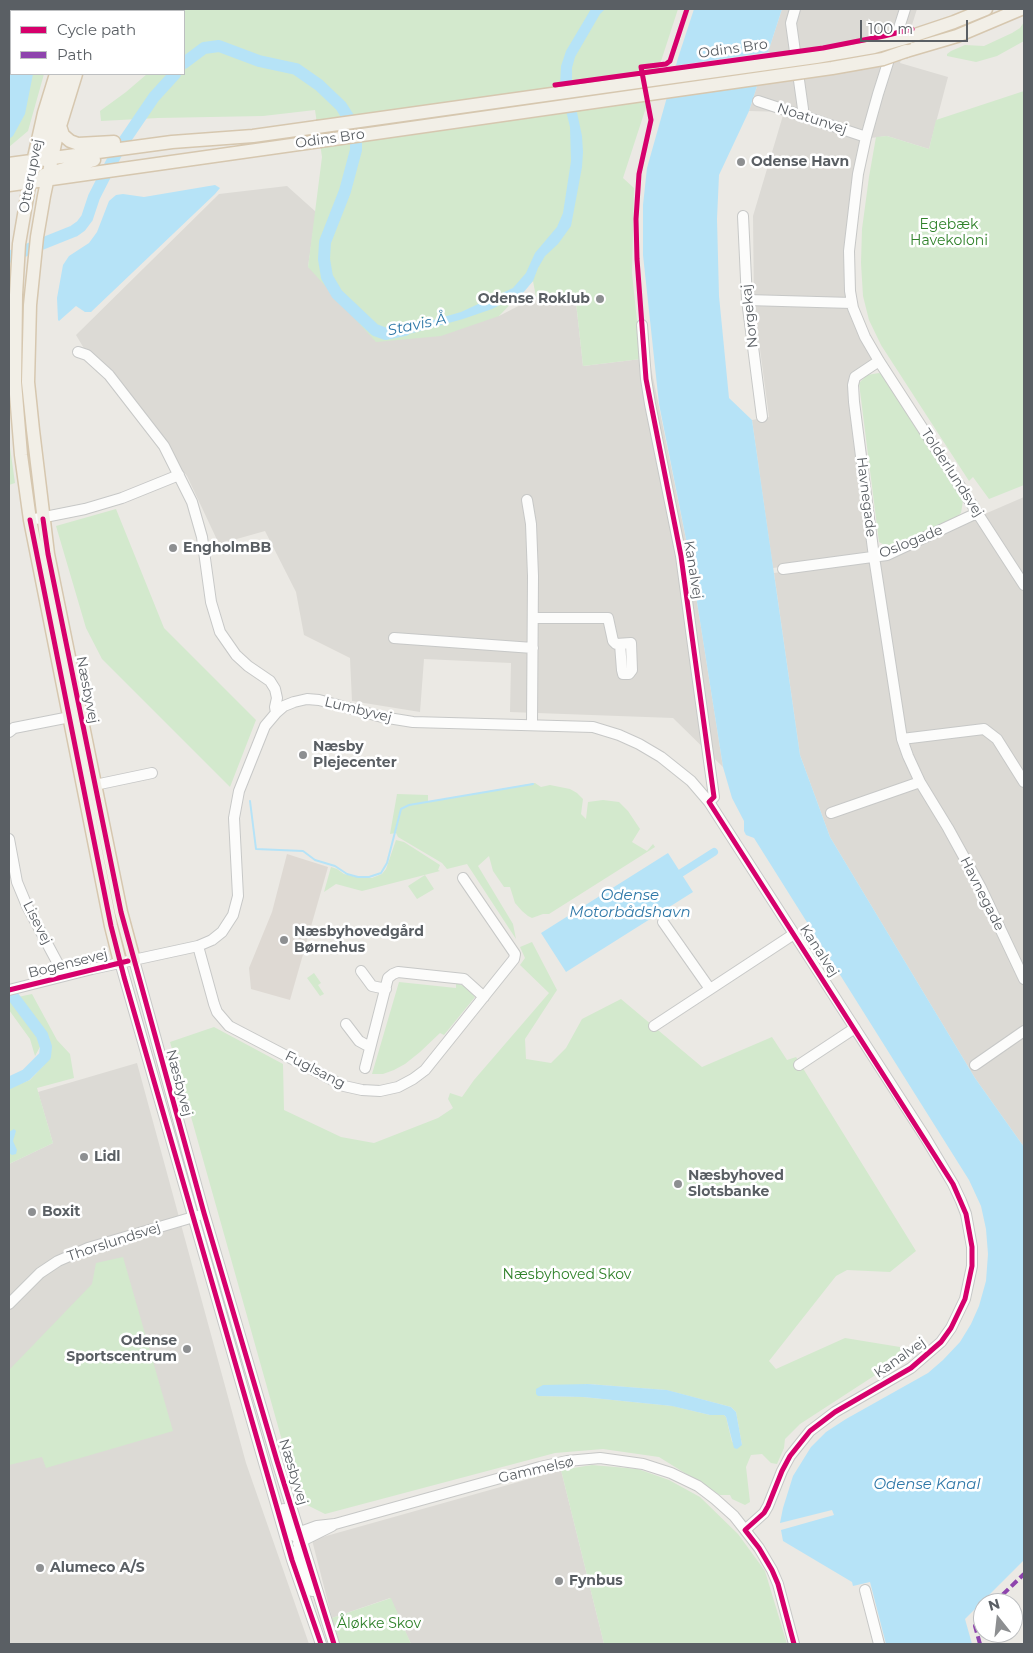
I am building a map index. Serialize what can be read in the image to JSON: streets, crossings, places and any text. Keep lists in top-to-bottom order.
{
  "streets": {
    "main road": ["Odins Bro", "Otterupvej", "Næsbyvej"],
    "street": [
      "Noatunvej",
      "Norgekaj",
      "Tolderlundsvej",
      "Havnegade",
      "Oslogade",
      "Kanalvej",
      "Lumbyvej",
      "Lisevej",
      "Bogensevej",
      "Fuglsang",
      "Thorslundsvej",
      "Gammelsø"
    ]
  },
  "crossings": [
    ["Odins Bro", "Otterupvej"],
    ["Otterupvej", "Næsbyvej"],
    ["Tolderlundsvej", "Havnegade"],
    ["Tolderlundsvej", "Oslogade"],
    ["Havnegade", "Oslogade"],
    ["Kanalvej", "Lumbyvej"],
    ["Kanalvej", "Gammelsø"],
    ["Næsbyvej", "Bogensevej"],
    ["Næsbyvej", "Thorslundsvej"],
    ["Næsbyvej", "Gammelsø"],
    ["Lumbyvej", "Bogensevej"],
    ["Lisevej", "Bogensevej"],
    ["Bogensevej", "Fuglsang"]
  ],
  "water": ["Stavis Å", "Odense Motorbådshavn", "Odense Kanal"],
  "parks": ["Egebæk Havekoloni", "Næsbyhoved Skov", "Åløkke Skov"],
  "places": [
    "Odense Havn",
    "Odense Roklub",
    "EngholmBB",
    "Næsby Plejecenter",
    "Næsbyhovedgård Børnehus",
    "Lidl",
    "Næsbyhoved Slotsbanke",
    "Boxit",
    "Odense Sportscentrum",
    "Alumeco A/S",
    "Fynbus"
  ],
  "legend": ["Cycle path", "Path"],
  "scale_bar": "100 m",
  "north": "top"
}
